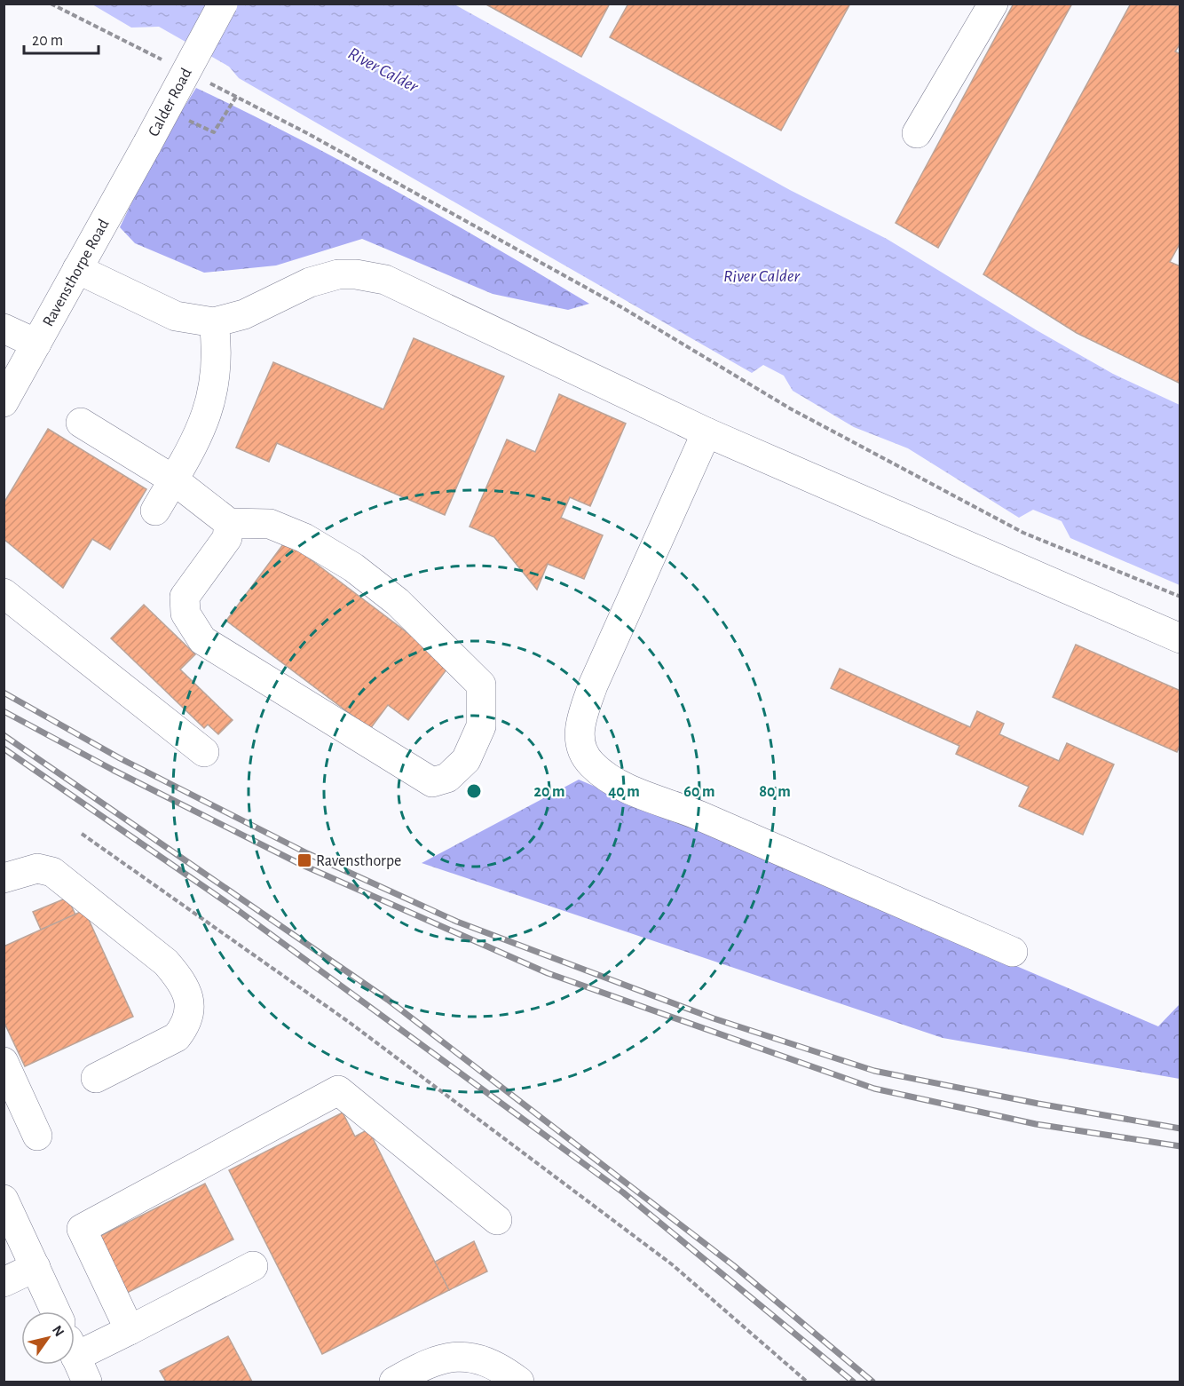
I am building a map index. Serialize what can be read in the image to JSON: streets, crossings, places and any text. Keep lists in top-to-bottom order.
{
  "streets": {
    "street": ["Calder Road", "Ravensthorpe Road"]
  },
  "crossings": [
    ["Calder Road", "Ravensthorpe Road"]
  ],
  "water": ["River Calder"],
  "places": {
    "transit": ["Ravensthorpe"]
  },
  "scale_bar": "20 m",
  "north": "top right",
  "rings": [
    "20 m",
    "40 m",
    "60 m",
    "80 m"
  ]
}
